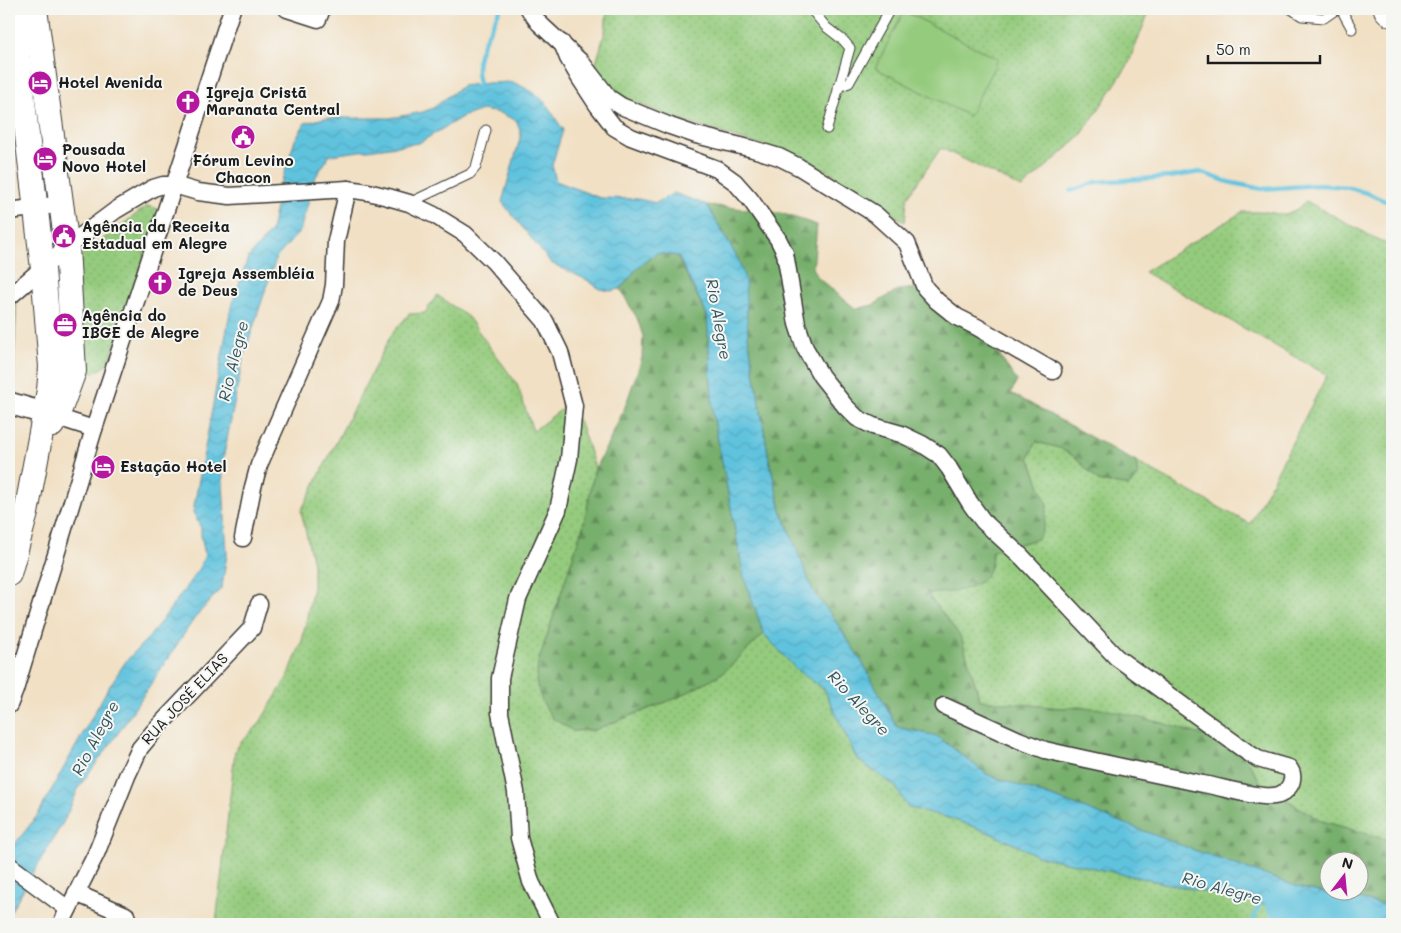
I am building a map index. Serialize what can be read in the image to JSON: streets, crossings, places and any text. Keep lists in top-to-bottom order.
{
  "streets": {
    "street": ["RUA JOSÉ ELIAS"]
  },
  "water": ["Rio Alegre"],
  "places": {
    "hotel": ["Hotel Avenida", "Pousada Novo Hotel", "Estação Hotel"],
    "church": ["Igreja Cristã Maranata Central", "Igreja Assembléia de Deus"],
    "public building": ["Fórum Levino Chacon", "Agência da Receita Estadual em Alegre"],
    "office": ["Agência do IBGE de Alegre"]
  },
  "scale_bar": "50 m",
  "north": "top"
}
